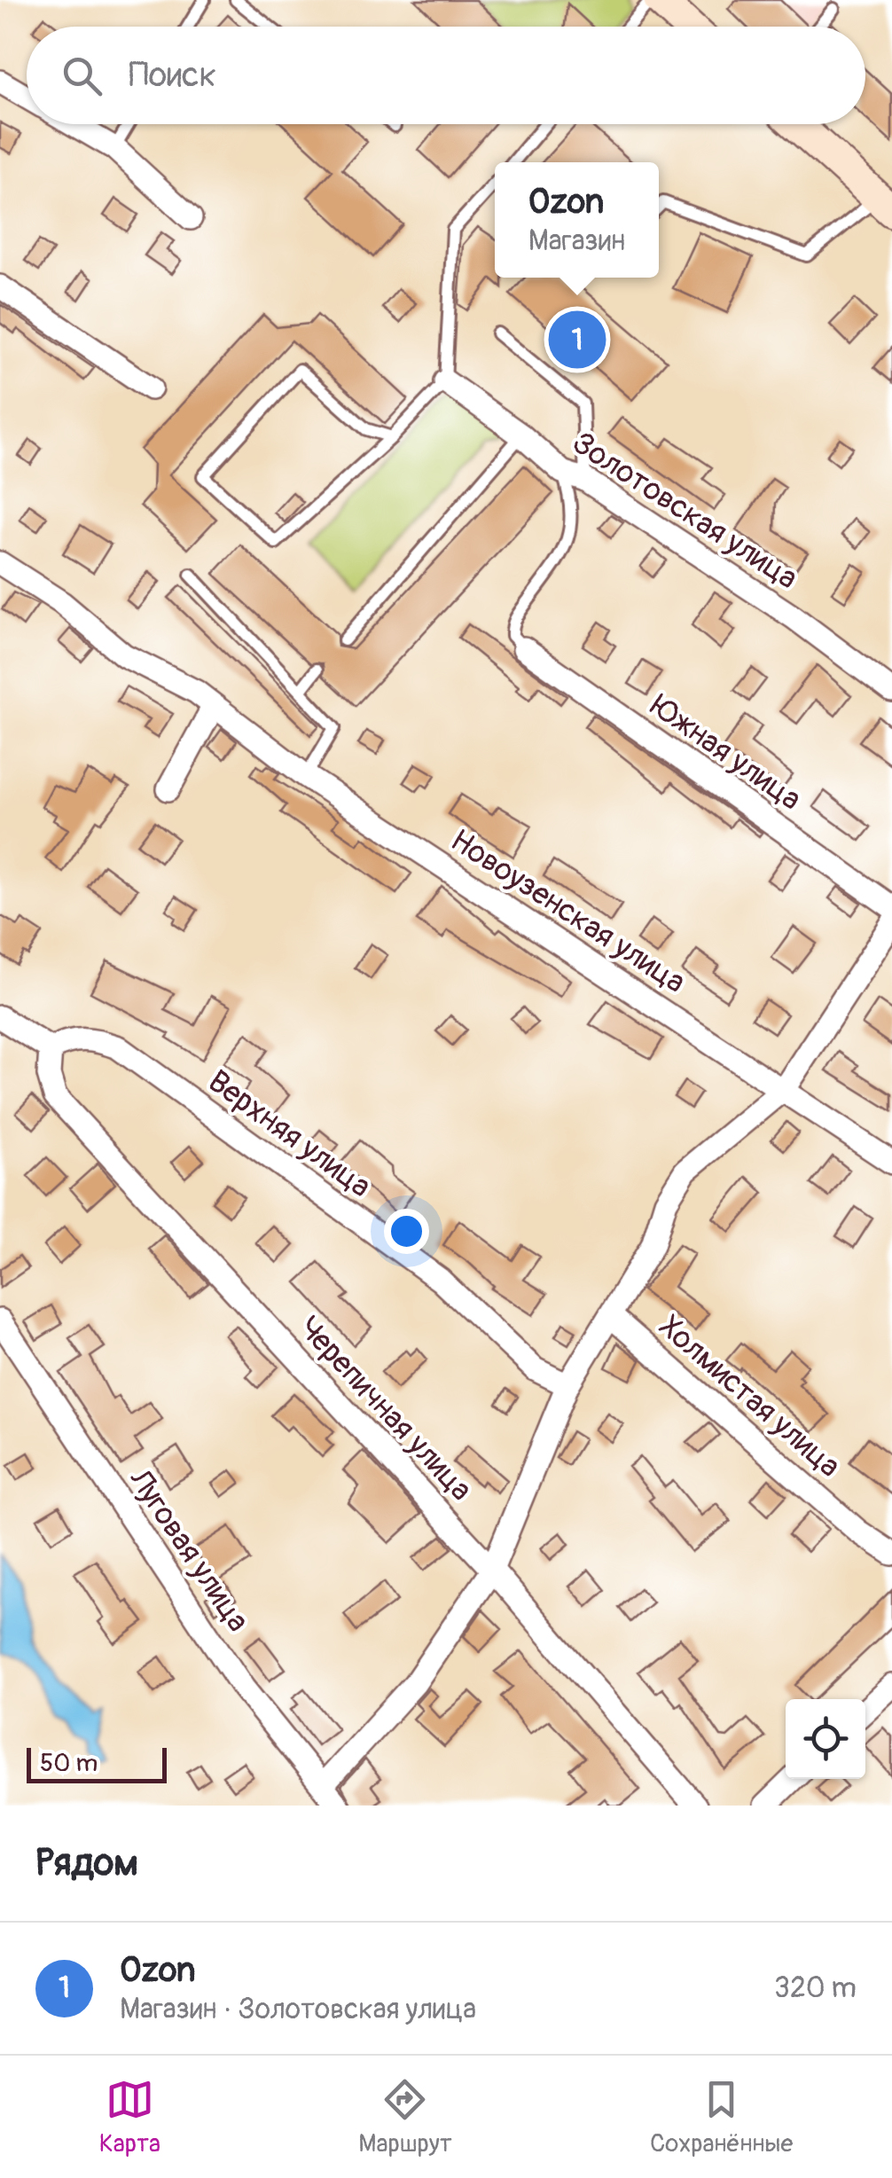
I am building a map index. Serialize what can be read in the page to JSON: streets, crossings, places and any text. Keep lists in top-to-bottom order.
{
  "streets": {
    "street": [
      "Золотовская улица",
      "Южная улица",
      "Новоузенская улица",
      "Верхняя улица",
      "Холмистая улица",
      "Черепичная улица",
      "Луговая улица"
    ]
  },
  "crossings": [
    ["Верхняя улица", "Черепичная улица"]
  ],
  "scale_bar": "50 m",
  "page": {
    "search": "Поиск",
    "popup": ["Ozon", "Магазин"],
    "pins": "1",
    "scale": "50 m",
    "heading": "Рядом",
    "list": [
      {
        "mark": "1",
        "name": "Ozon",
        "note": "Магазин · Золотовская улица",
        "value": "320 m"
      }
    ],
    "nav": ["Карта", "Маршрут", "Сохранённые"]
  }
}
